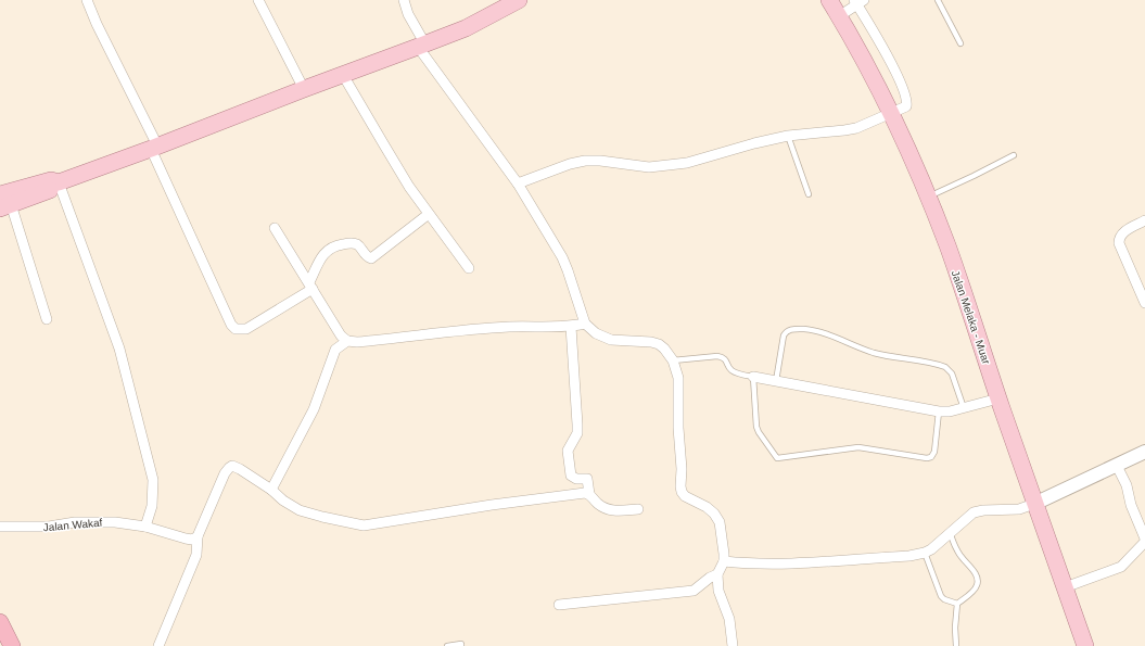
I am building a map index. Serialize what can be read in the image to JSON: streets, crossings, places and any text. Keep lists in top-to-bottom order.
{
  "streets": {
    "main road": ["Jalan Melaka - Muar"],
    "street": ["Jalan Wakaf"]
  }
}
